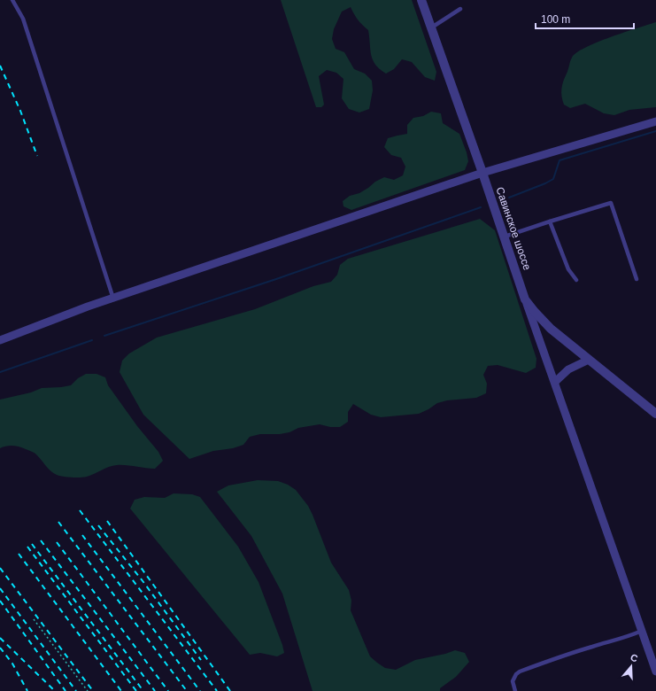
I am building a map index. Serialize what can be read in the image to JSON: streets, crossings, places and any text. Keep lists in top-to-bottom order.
{
  "streets": {
    "street": ["Савинское шоссе"]
  },
  "scale_bar": "100 m",
  "north": "top"
}
